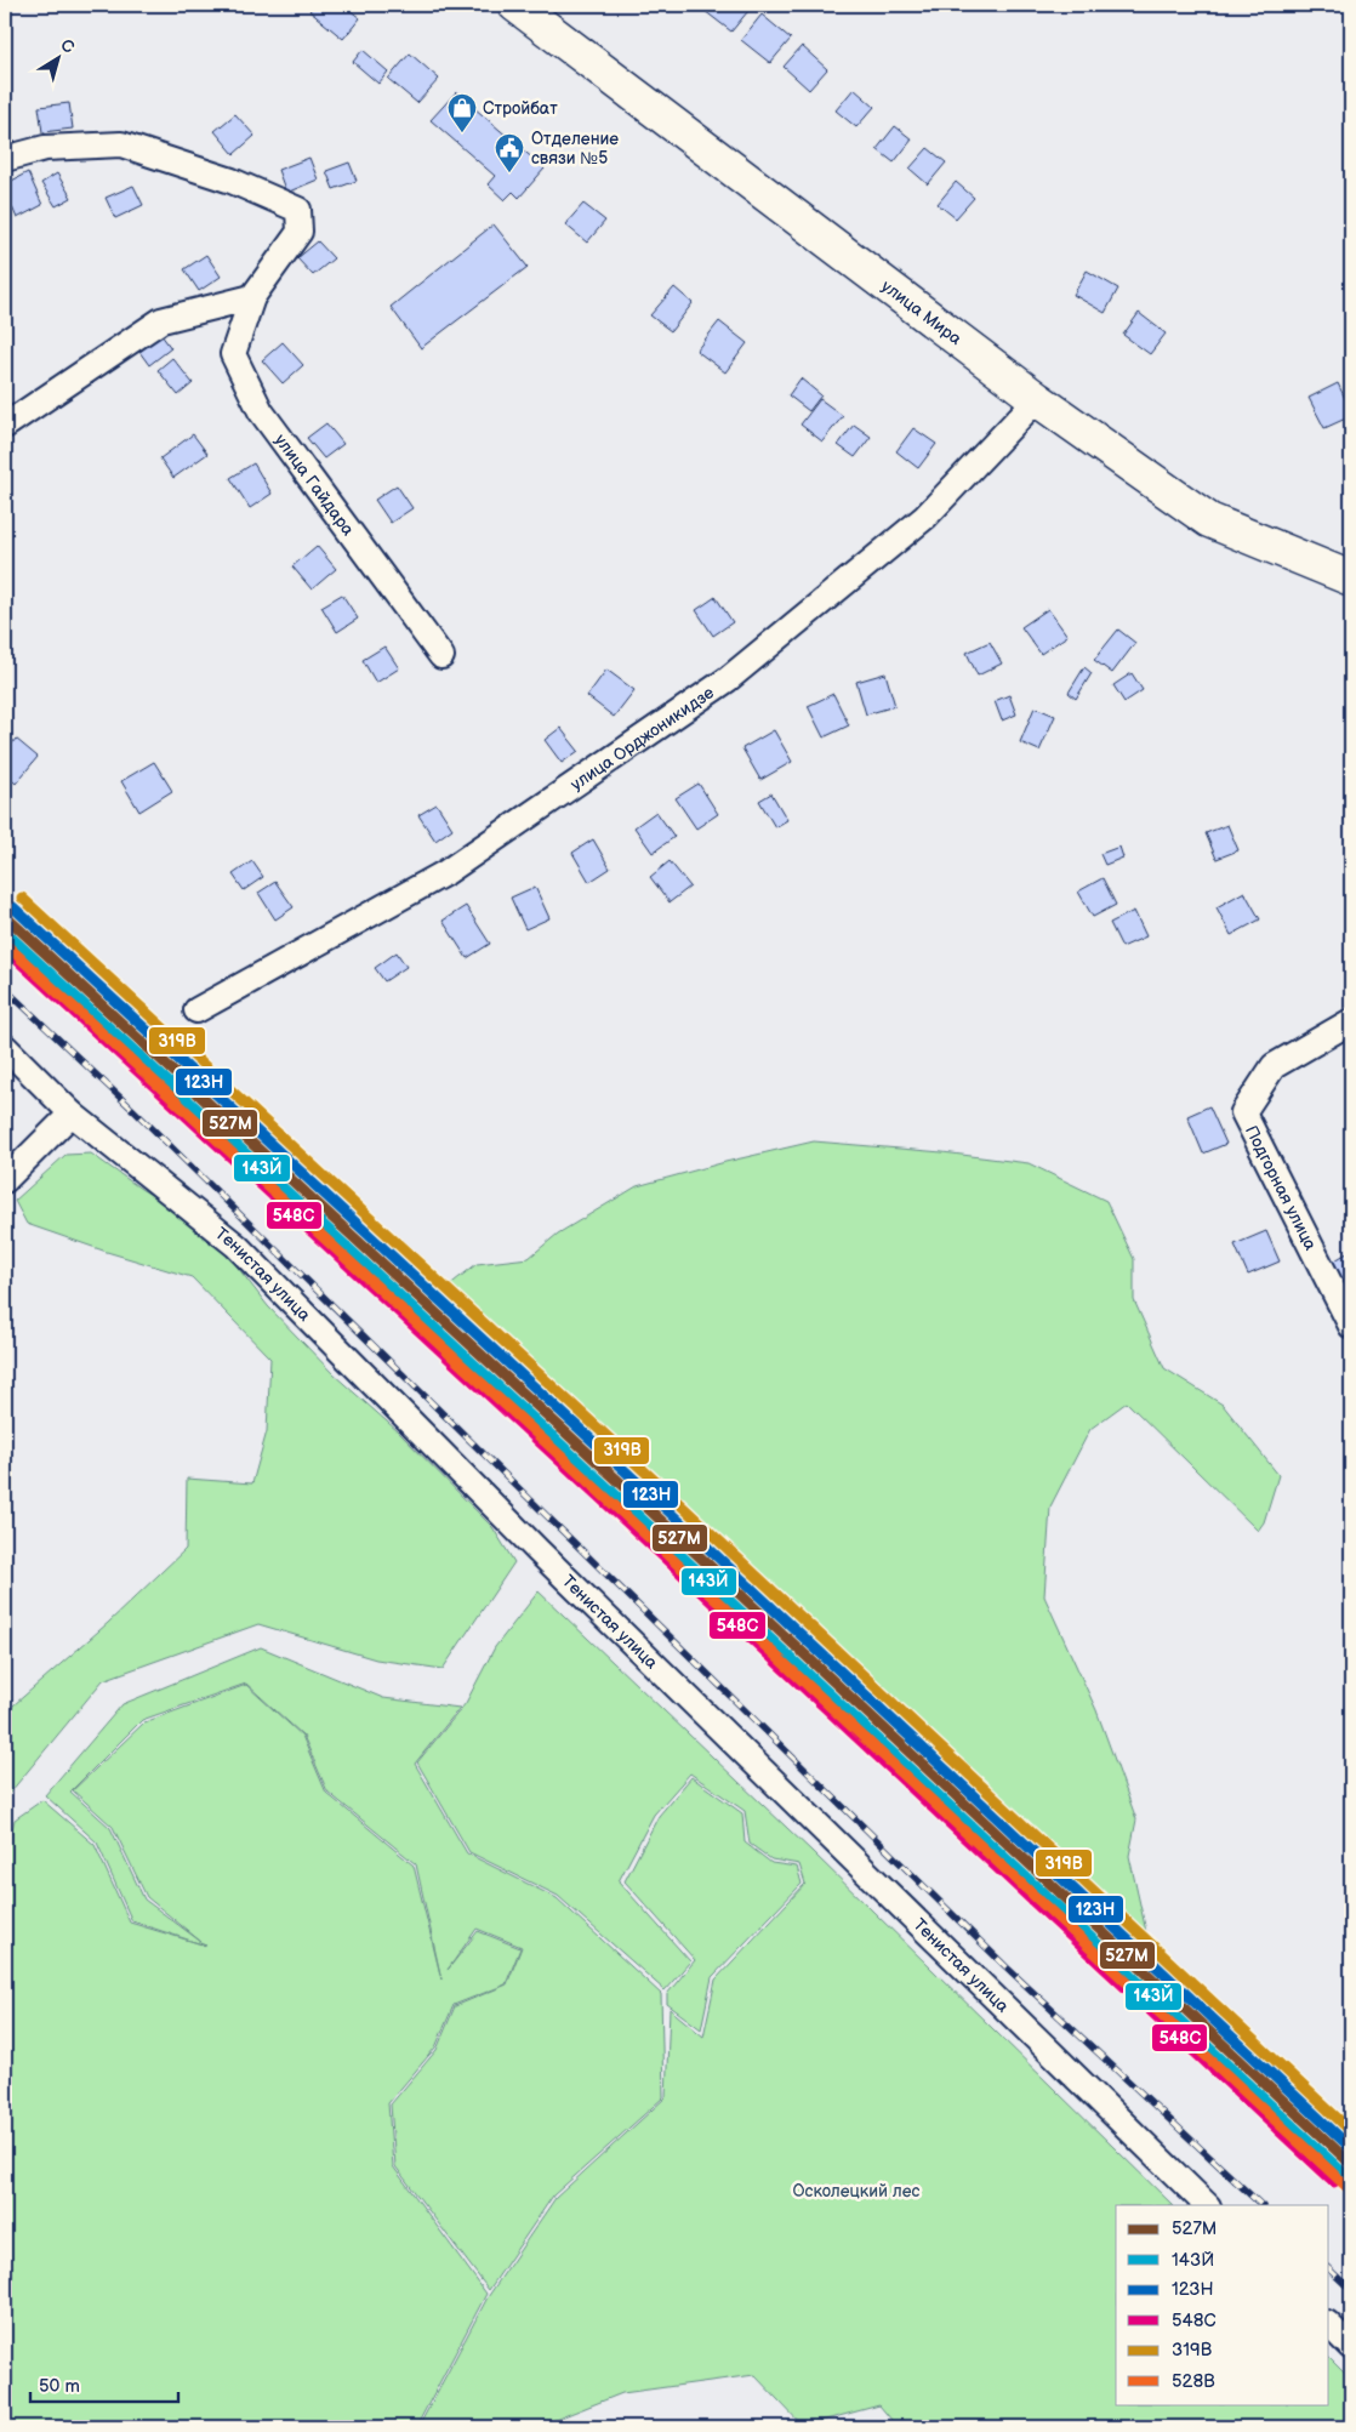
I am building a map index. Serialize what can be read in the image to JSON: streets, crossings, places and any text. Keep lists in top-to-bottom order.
{
  "streets": {
    "main road": ["улица Мира"],
    "street": [
      "улица Гайдара",
      "улица Орджоникидзе",
      "Подгорная улица",
      "Тенистая улица"
    ]
  },
  "crossings": [
    ["улица Мира", "улица Орджоникидзе"]
  ],
  "parks": ["Осколецкий лес"],
  "places": {
    "shop": ["Стройбат"],
    "public building": ["Отделение связи №5"]
  },
  "lines": [
    "transit line 319В",
    "transit line 123Н",
    "transit line 527М",
    "transit line 143Й",
    "transit line 528В",
    "transit line 548С"
  ],
  "legend": [
    "527М",
    "143Й",
    "123Н",
    "548С",
    "319В",
    "528В"
  ],
  "scale_bar": "50 m",
  "north": "top right"
}
